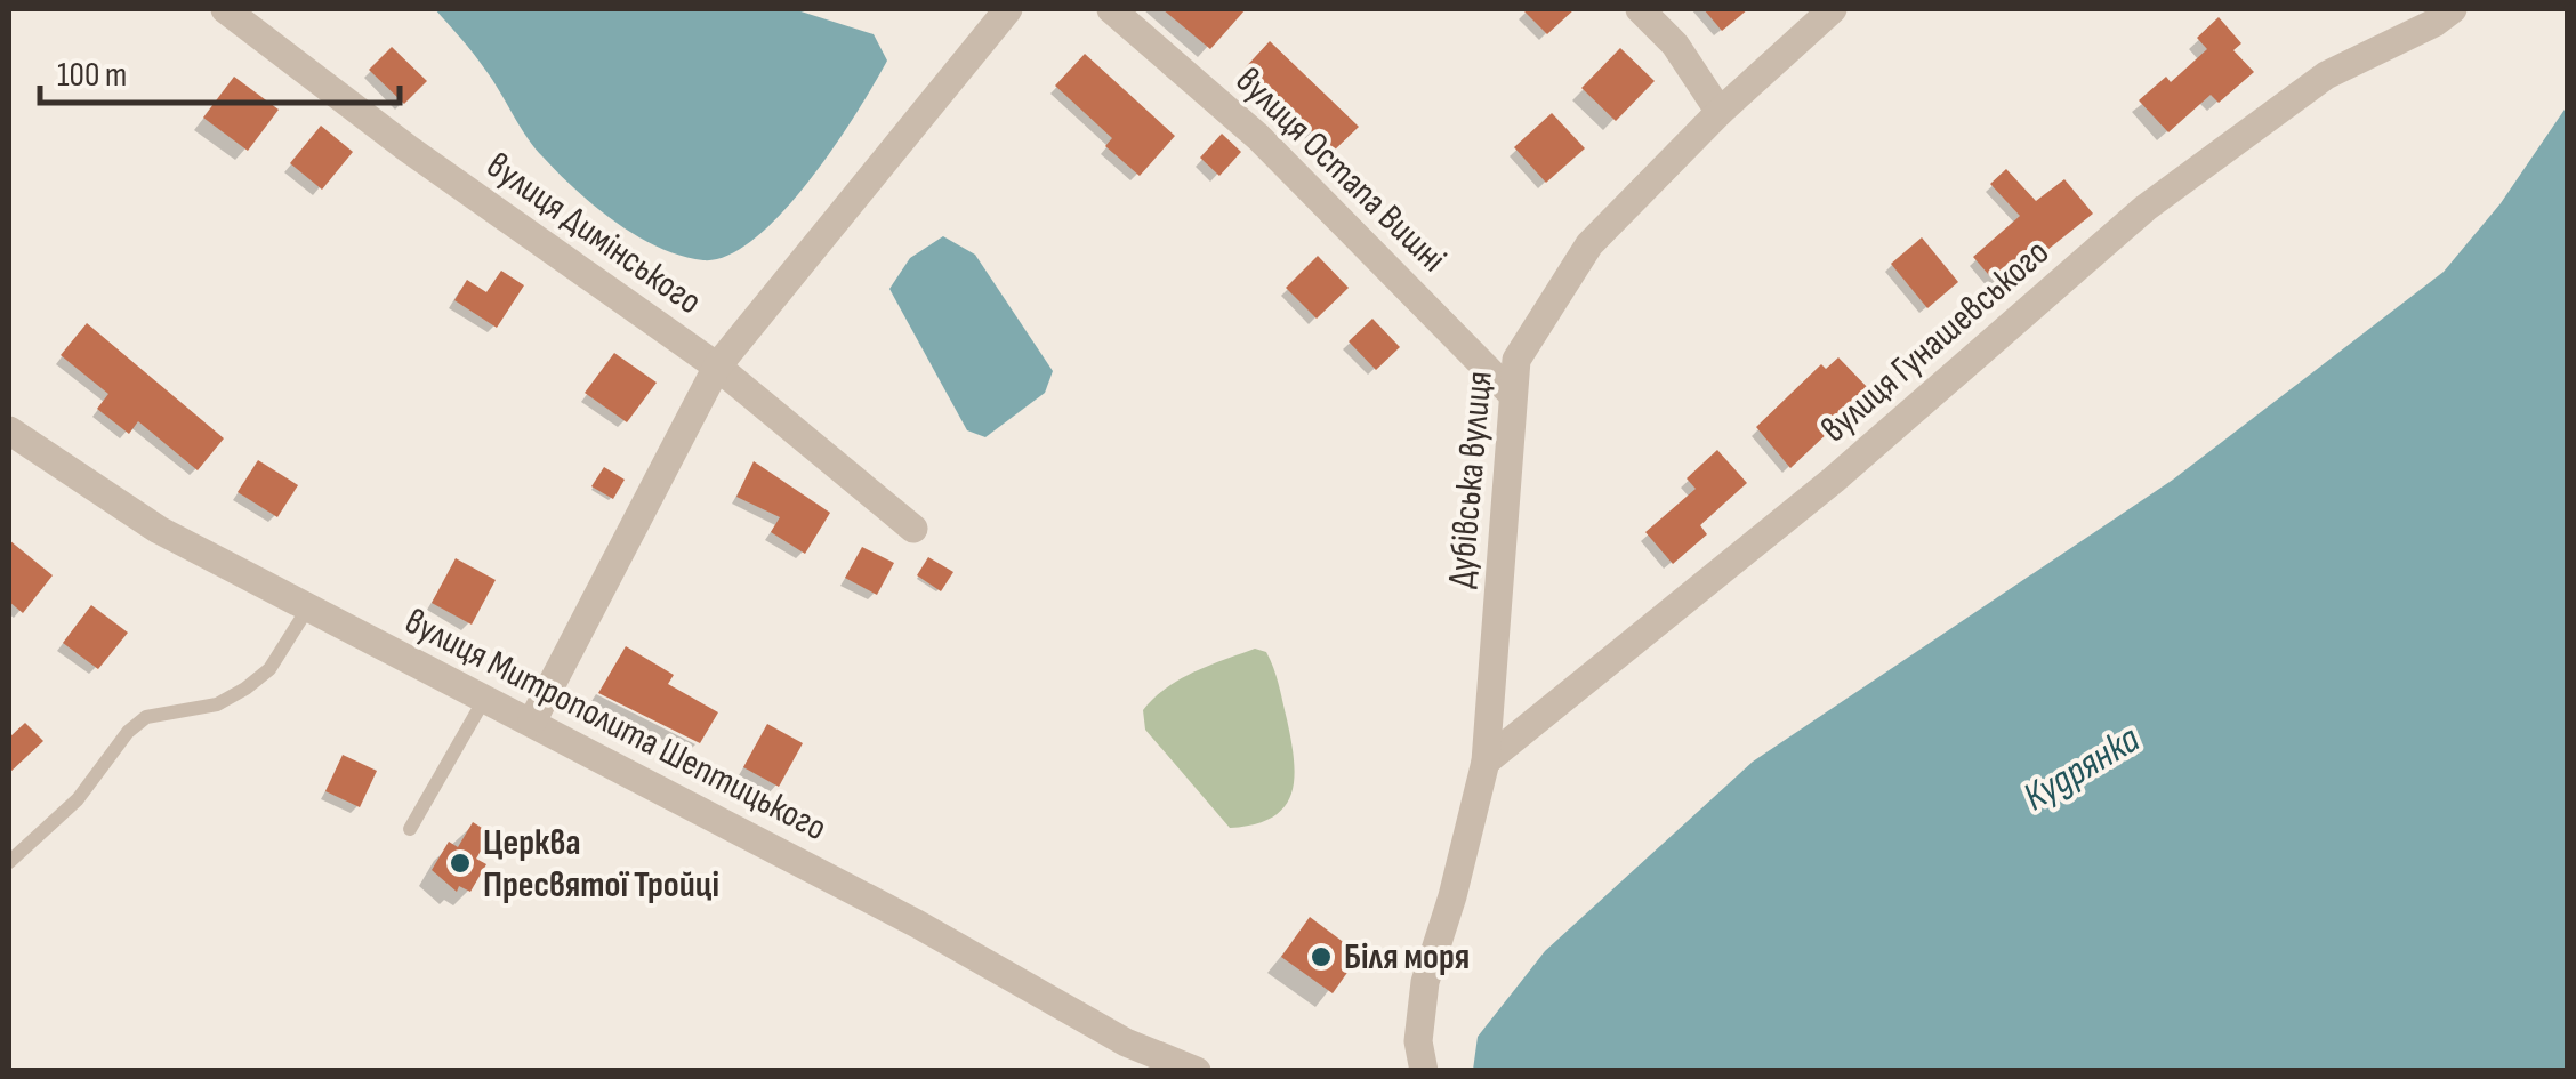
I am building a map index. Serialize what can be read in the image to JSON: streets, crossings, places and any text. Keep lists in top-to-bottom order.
{
  "streets": {
    "street": [
      "вулиця Остапа Вишні",
      "вулиця Димінського",
      "вулиця Гунашевського",
      "Дубівська вулиця",
      "вулиця Митрополита Шептицького"
    ]
  },
  "crossings": [
    ["вулиця Остапа Вишні", "Дубівська вулиця"],
    ["вулиця Гунашевського", "Дубівська вулиця"]
  ],
  "water": ["Кудрянка"],
  "places": ["Церква Пресвятої Тройці", "Біля моря"],
  "scale_bar": "100 m"
}
